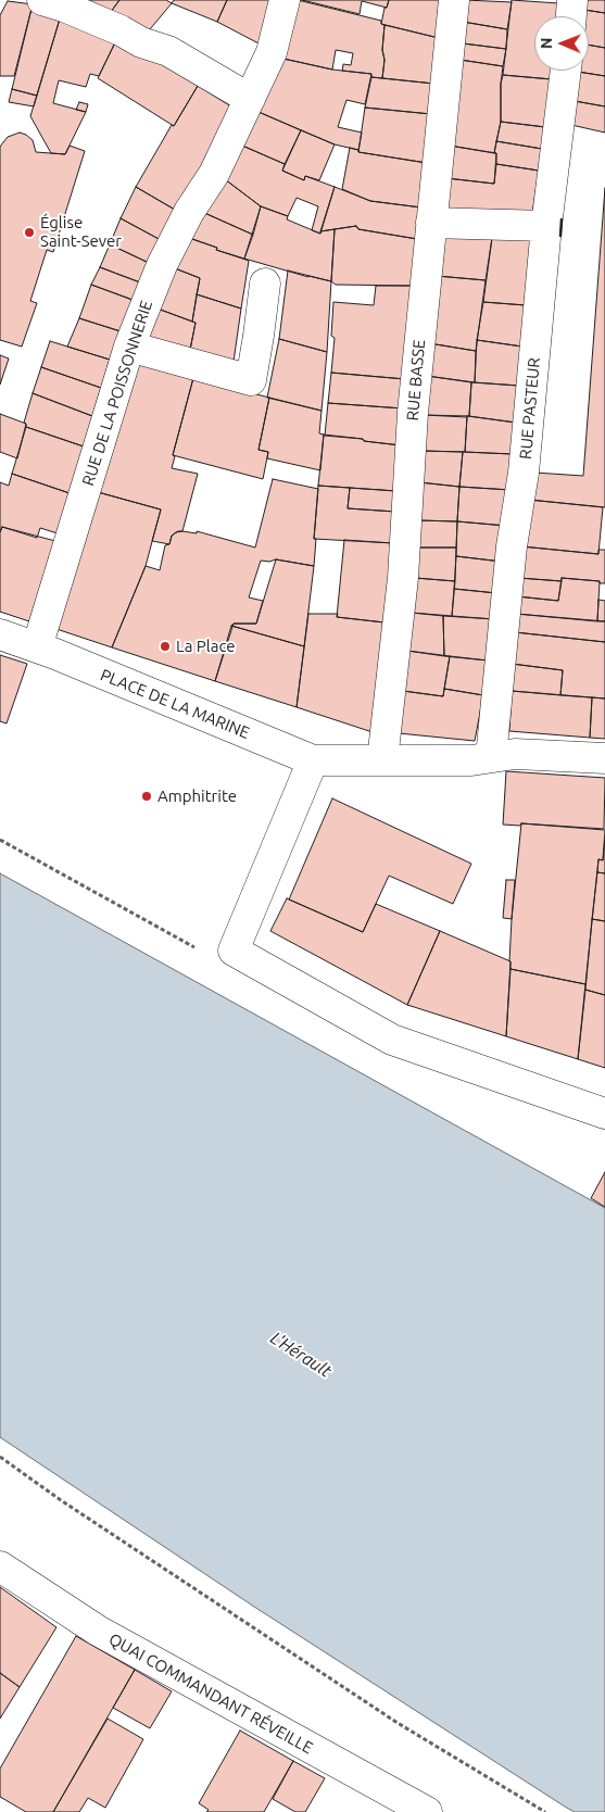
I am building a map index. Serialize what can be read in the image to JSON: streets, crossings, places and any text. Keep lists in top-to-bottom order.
{
  "streets": {
    "street": [
      "RUE BASSE",
      "RUE DE LA POISSONNERIE",
      "RUE PASTEUR",
      "PLACE DE LA MARINE",
      "QUAI COMMANDANT RÉVEILLE"
    ]
  },
  "crossings": [
    ["RUE BASSE", "PLACE DE LA MARINE"],
    ["RUE DE LA POISSONNERIE", "PLACE DE LA MARINE"],
    ["RUE PASTEUR", "PLACE DE LA MARINE"]
  ],
  "water": ["L'Hérault"],
  "places": ["Église Saint-Sever", "La Place", "Amphitrite"],
  "north": "left"
}
